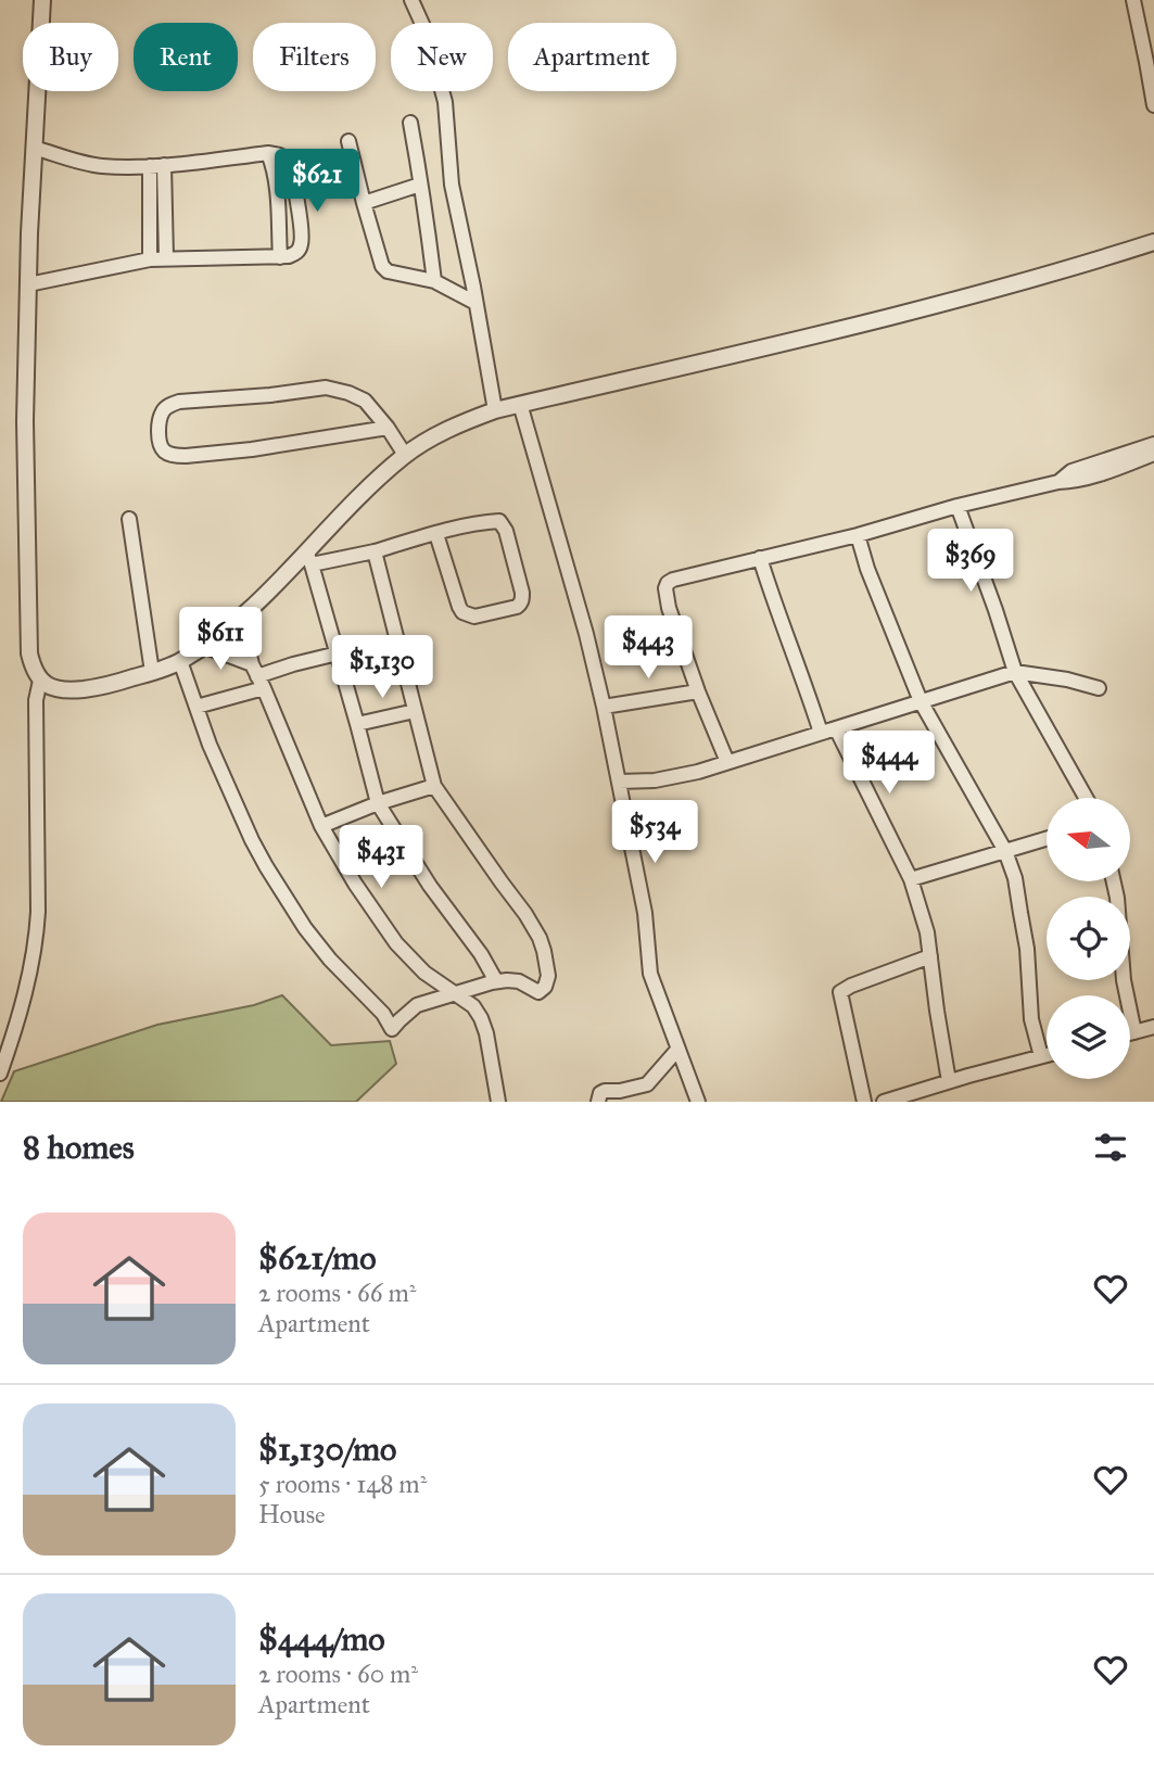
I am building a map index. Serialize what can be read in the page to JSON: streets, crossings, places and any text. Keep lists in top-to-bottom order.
{
  "north": "left",
  "page": {
    "chip": [
      "Buy",
      "Rent",
      "Filters",
      "New",
      "Apartment"
    ],
    "price": [
      "$621",
      "$369",
      "$611",
      "$443",
      "$1,130",
      "$444",
      "$534",
      "$431"
    ],
    "heading": "8 homes",
    "list": [
      {
        "name": "$621/mo",
        "note": "2 rooms · 66 m² · Apartment"
      },
      {
        "name": "$1,130/mo",
        "note": "5 rooms · 148 m² · House"
      },
      {
        "name": "$444/mo",
        "note": "2 rooms · 60 m² · Apartment"
      }
    ]
  }
}
